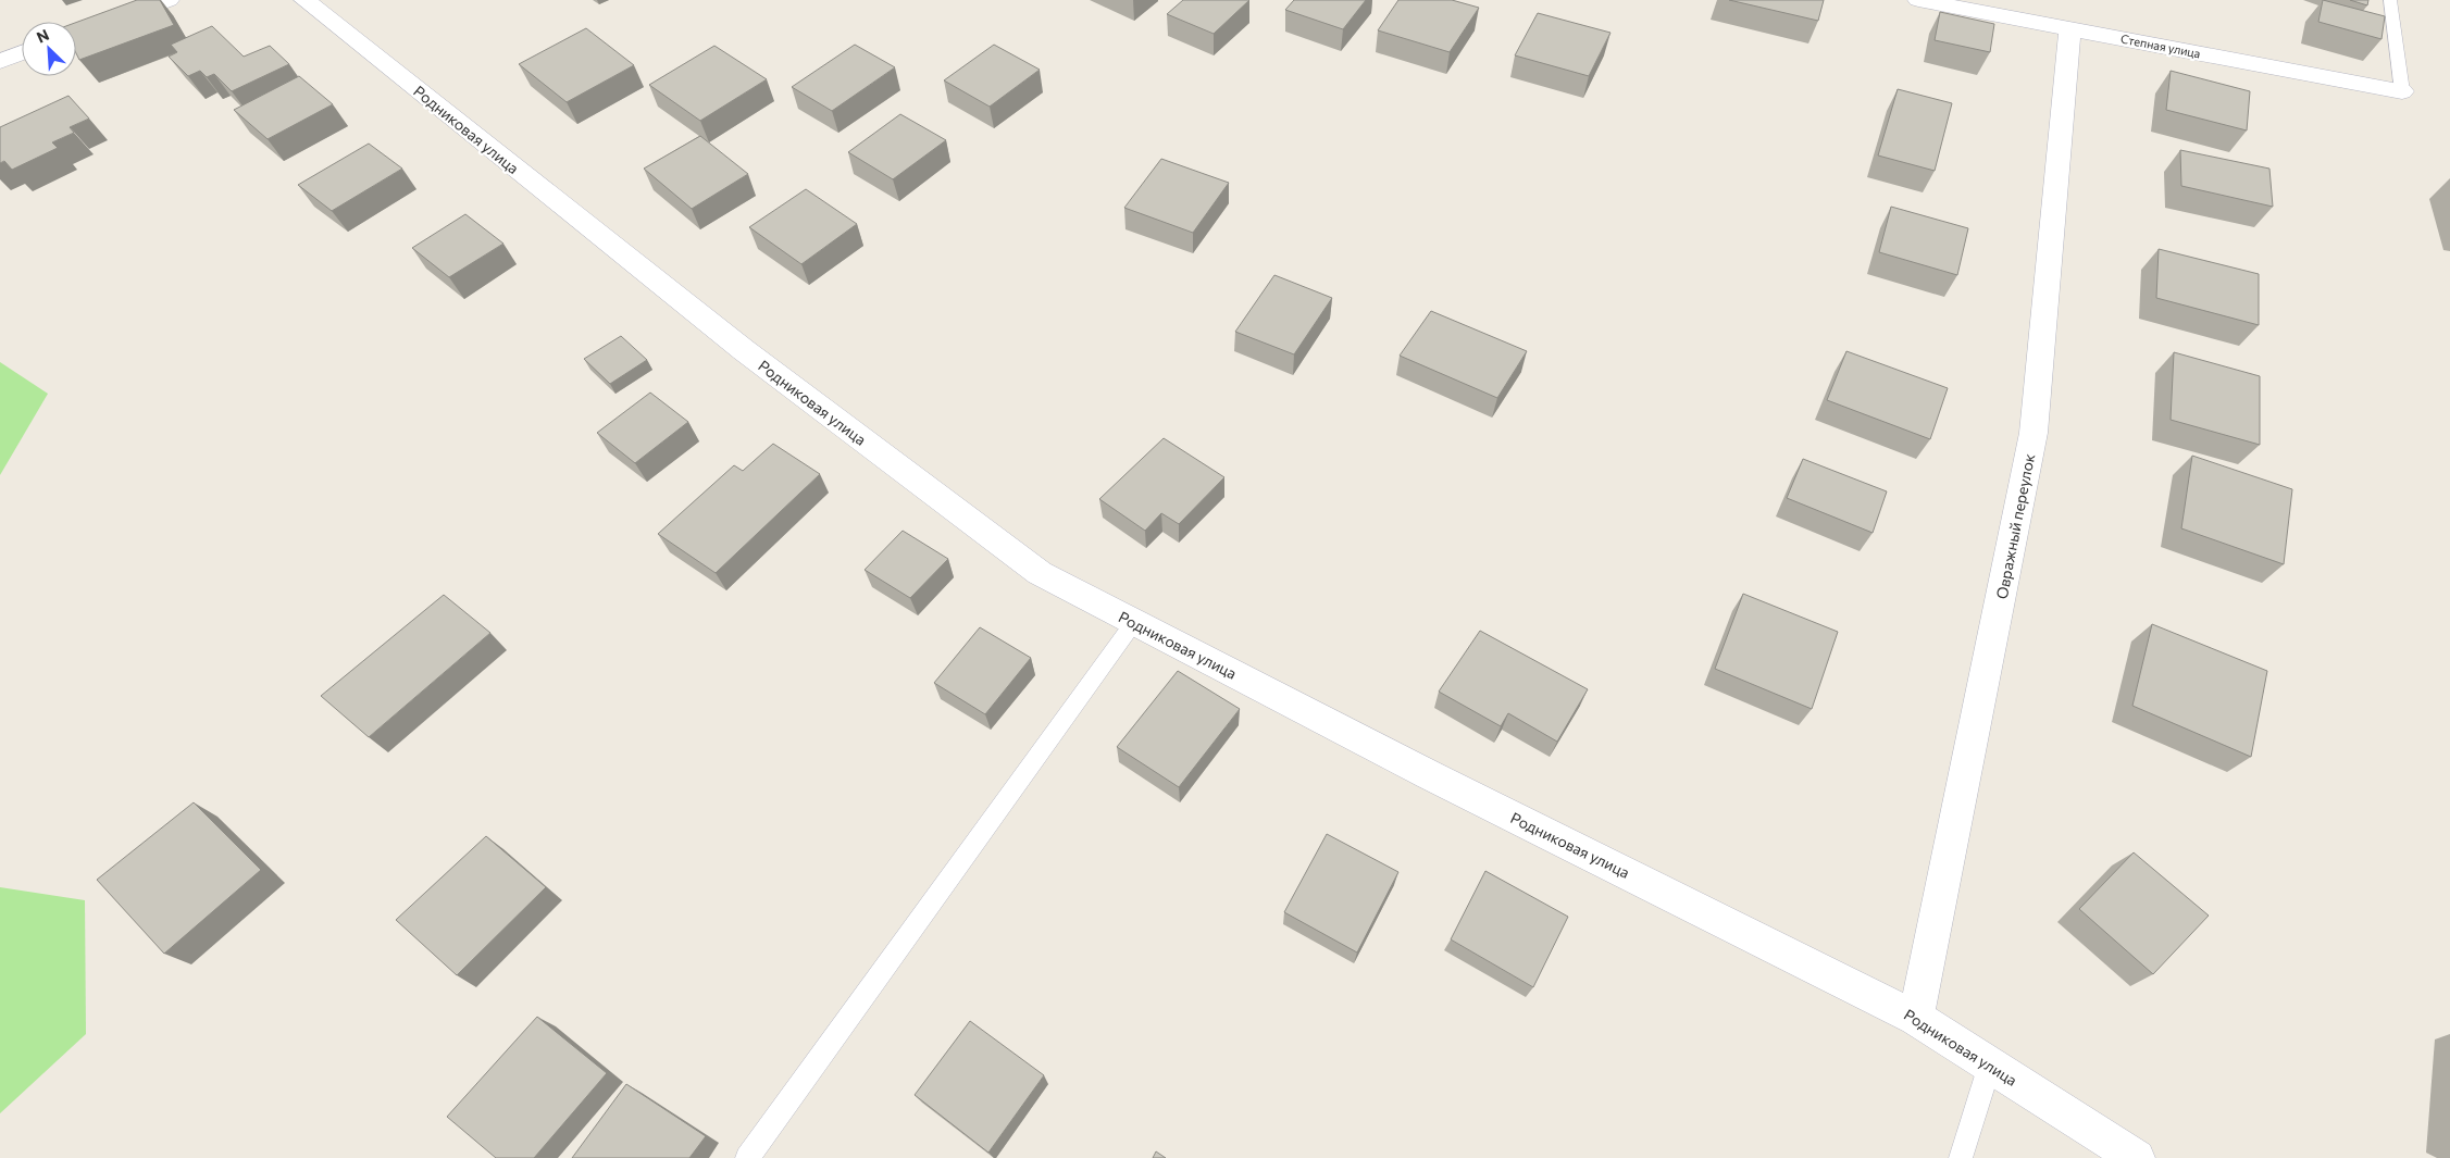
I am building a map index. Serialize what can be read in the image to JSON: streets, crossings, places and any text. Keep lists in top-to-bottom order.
{
  "streets": {
    "street": ["Степная улица", "Родниковая улица", "Овражный переулок"]
  },
  "crossings": [
    ["Степная улица", "Овражный переулок"],
    ["Родниковая улица", "Овражный переулок"]
  ],
  "north": "top left"
}
